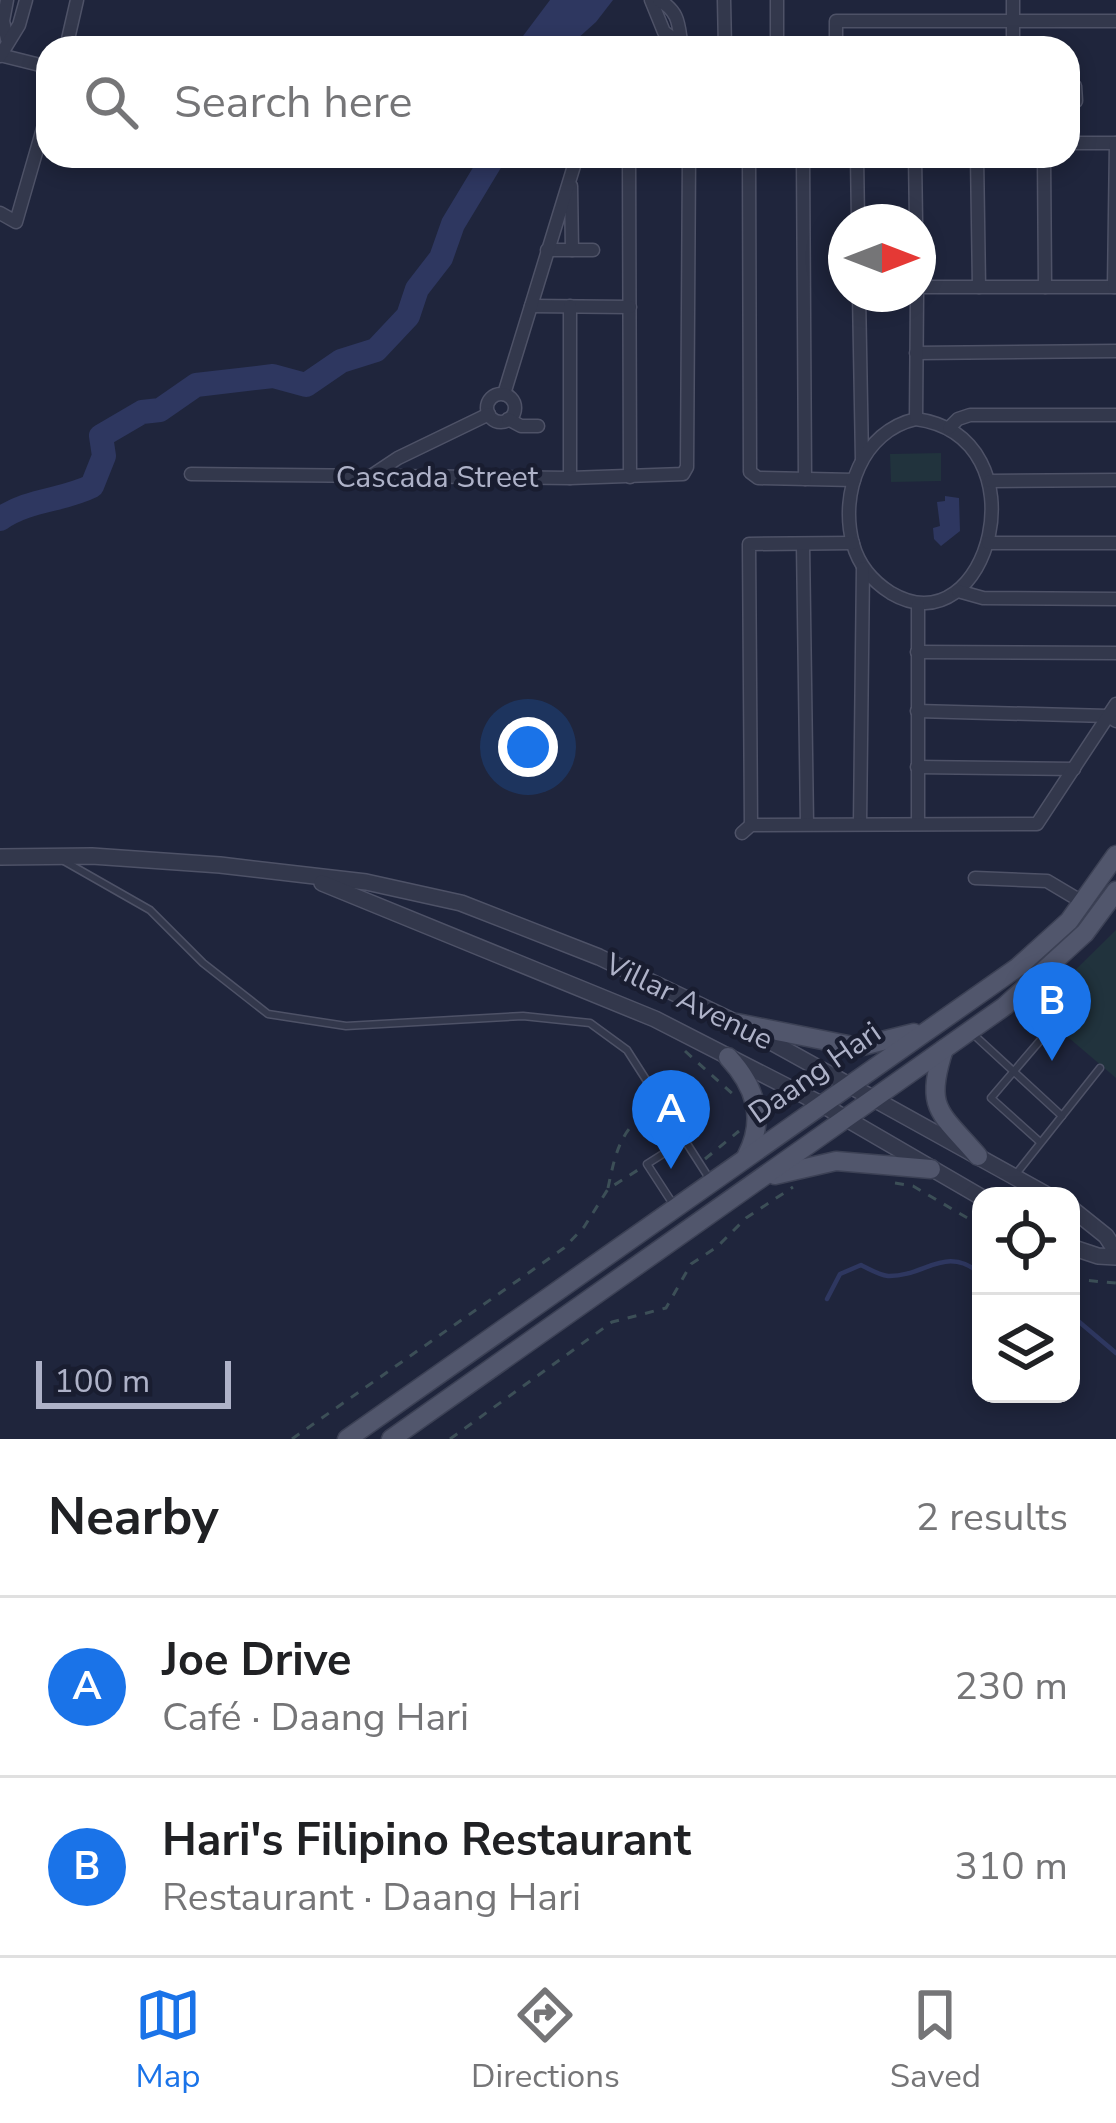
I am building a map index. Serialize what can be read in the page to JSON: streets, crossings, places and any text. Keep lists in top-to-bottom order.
{
  "streets": {
    "main road": ["Daang Hari"],
    "street": ["Cascada Street", "Villar Avenue"]
  },
  "crossings": [
    ["Villar Avenue", "Daang Hari"]
  ],
  "scale_bar": "100 m",
  "north": "right",
  "page": {
    "search": "Search here",
    "pins": ["B", "A"],
    "scale": "100 m",
    "heading": ["Nearby", "2 results"],
    "list": [
      {
        "mark": "A",
        "name": "Joe Drive",
        "note": "Café · Daang Hari",
        "value": "230 m"
      },
      {
        "mark": "B",
        "name": "Hari's Filipino Restaurant",
        "note": "Restaurant · Daang Hari",
        "value": "310 m"
      }
    ],
    "nav": ["Map", "Directions", "Saved"]
  }
}
